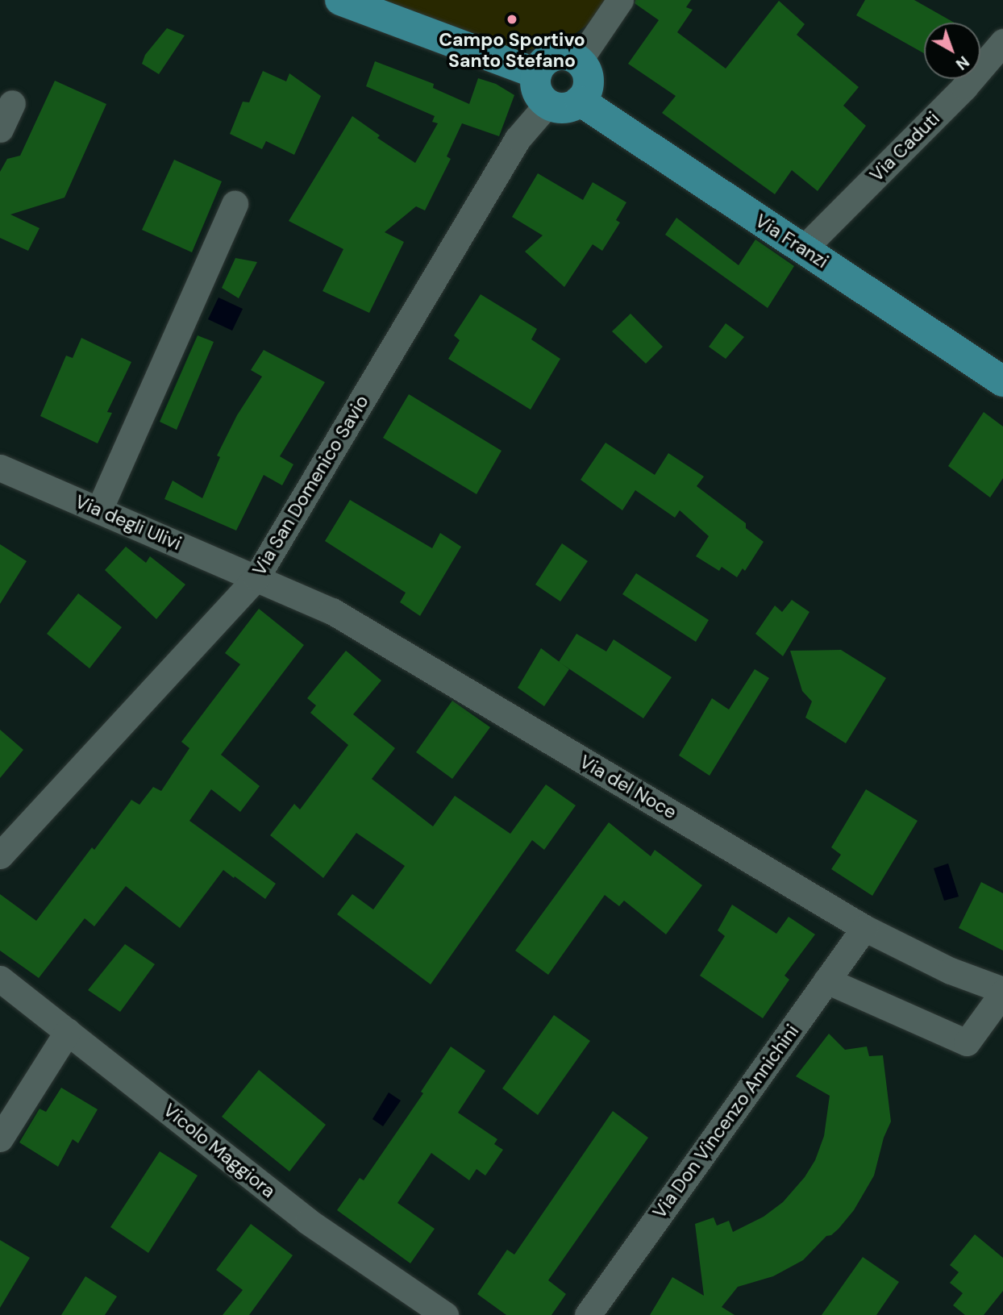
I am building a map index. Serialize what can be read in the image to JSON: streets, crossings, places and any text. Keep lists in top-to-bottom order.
{
  "streets": {
    "main road": ["Via Franzi"],
    "street": [
      "Via Caduti",
      "Via San Domenico Savio",
      "Via degli Ulivi",
      "Via del Noce",
      "Via Don Vincenzo Annichini",
      "Vicolo Maggiora"
    ]
  },
  "crossings": [
    ["Via Caduti", "Via Franzi"],
    ["Via Franzi", "Via San Domenico Savio"],
    ["Via San Domenico Savio", "Via degli Ulivi"],
    ["Via San Domenico Savio", "Via del Noce"],
    ["Via degli Ulivi", "Via del Noce"],
    ["Via del Noce", "Via Don Vincenzo Annichini"]
  ],
  "places": ["Campo Sportivo Santo Stefano"],
  "north": "bottom right"
}
